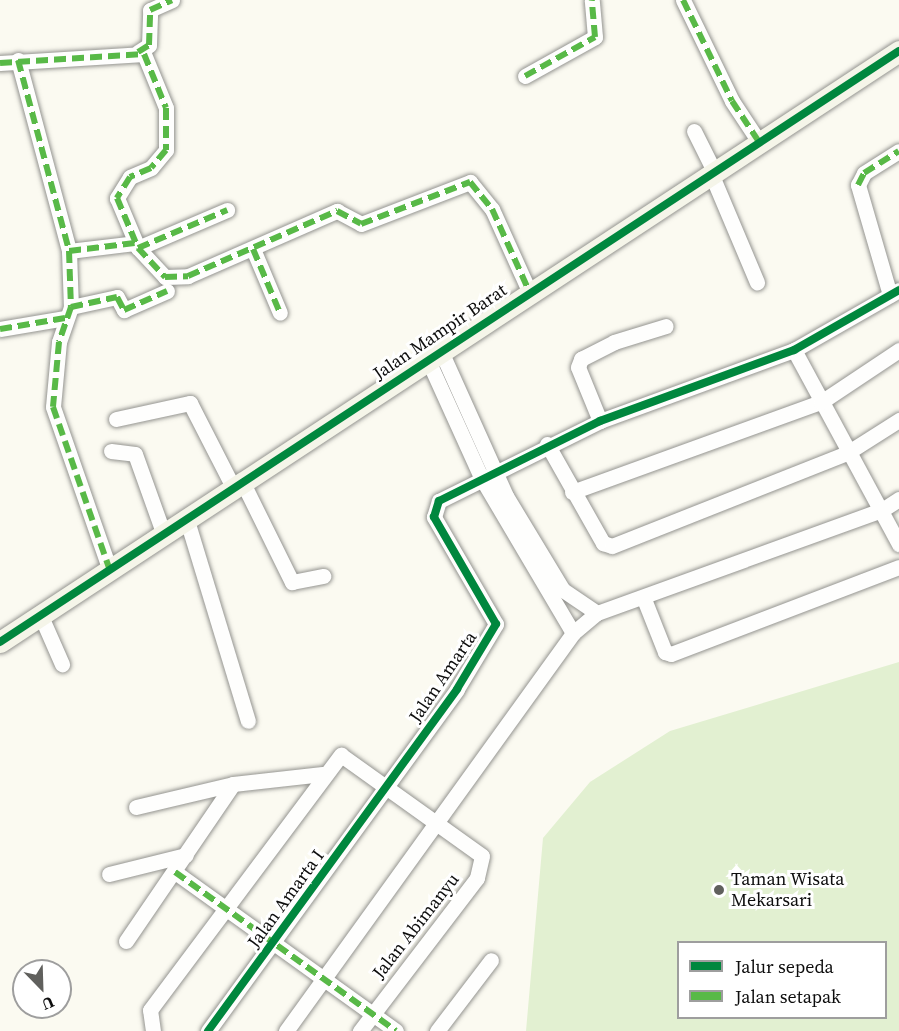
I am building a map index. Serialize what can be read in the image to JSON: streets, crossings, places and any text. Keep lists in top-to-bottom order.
{
  "streets": {
    "street": [
      "Jalan Mampir Barat",
      "Jalan Amarta",
      "Jalan Amarta I",
      "Jalan Abimanyu"
    ]
  },
  "crossings": [
    ["Jalan Amarta", "Jalan Amarta I"],
    ["Jalan Amarta", "Jalan Abimanyu"],
    ["Jalan Amarta I", "Jalan Abimanyu"]
  ],
  "places": ["Taman Wisata Mekarsari"],
  "legend": ["Jalur sepeda", "Jalan setapak"],
  "north": "bottom right"
}
